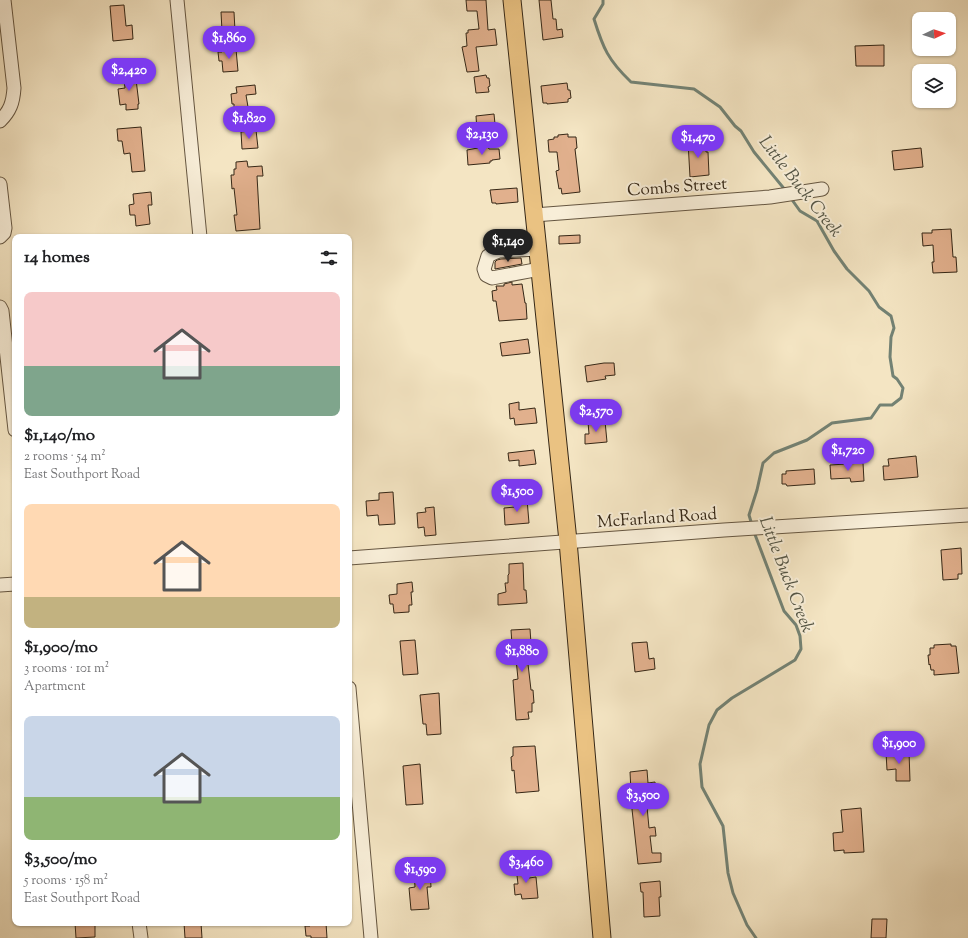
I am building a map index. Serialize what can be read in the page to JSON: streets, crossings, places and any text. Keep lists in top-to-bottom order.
{
  "streets": {
    "street": ["Combs Street", "McFarland Road"]
  },
  "water": ["Little Buck Creek"],
  "north": "right",
  "page": {
    "price": [
      "$1,860",
      "$2,420",
      "$1,820",
      "$2,130",
      "$1,470",
      "$1,140",
      "$2,570",
      "$1,720",
      "$1,500",
      "$1,880",
      "$1,900",
      "$3,500",
      "$3,460",
      "$1,590"
    ],
    "heading": "14 homes",
    "list": [
      {
        "name": "$1,140/mo",
        "note": "2 rooms · 54 m² · East Southport Road"
      },
      {
        "name": "$1,900/mo",
        "note": "3 rooms · 101 m² · Apartment"
      },
      {
        "name": "$3,500/mo",
        "note": "5 rooms · 158 m² · East Southport Road"
      }
    ]
  }
}
